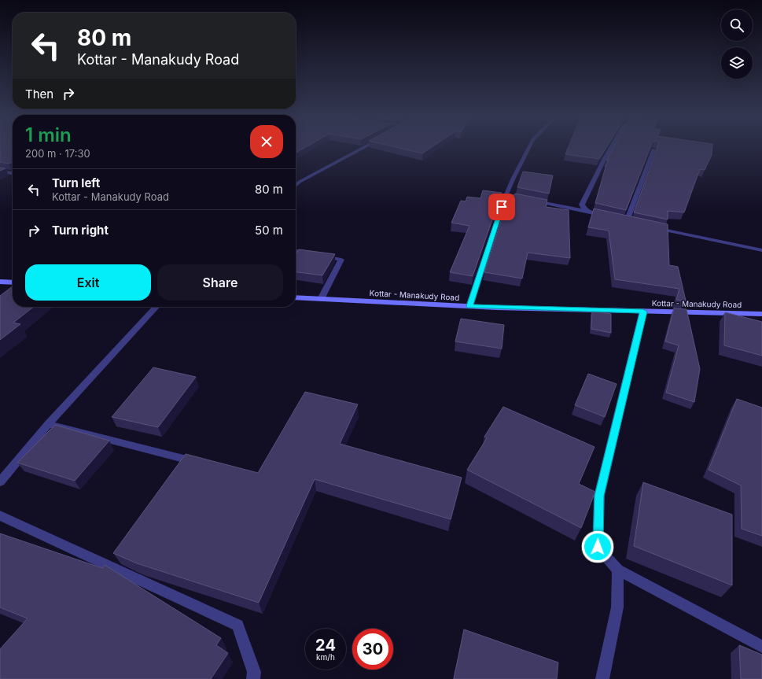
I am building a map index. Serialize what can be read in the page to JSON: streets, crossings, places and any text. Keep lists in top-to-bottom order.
{
  "streets": {
    "main road": ["Kottar - Manakudy Road"]
  },
  "page": {
    "turn": ["80 m", "Kottar - Manakudy Road"],
    "then": "Then",
    "heading": ["1 min", "200 m · 17:30"],
    "list": [
      {
        "name": "Turn left",
        "note": "Kottar - Manakudy Road",
        "value": "80 m"
      },
      {
        "name": "Turn right",
        "value": "50 m"
      }
    ],
    "buttons": ["Exit", "Share"],
    "speed": "24 km/h",
    "limit": "30"
  }
}
